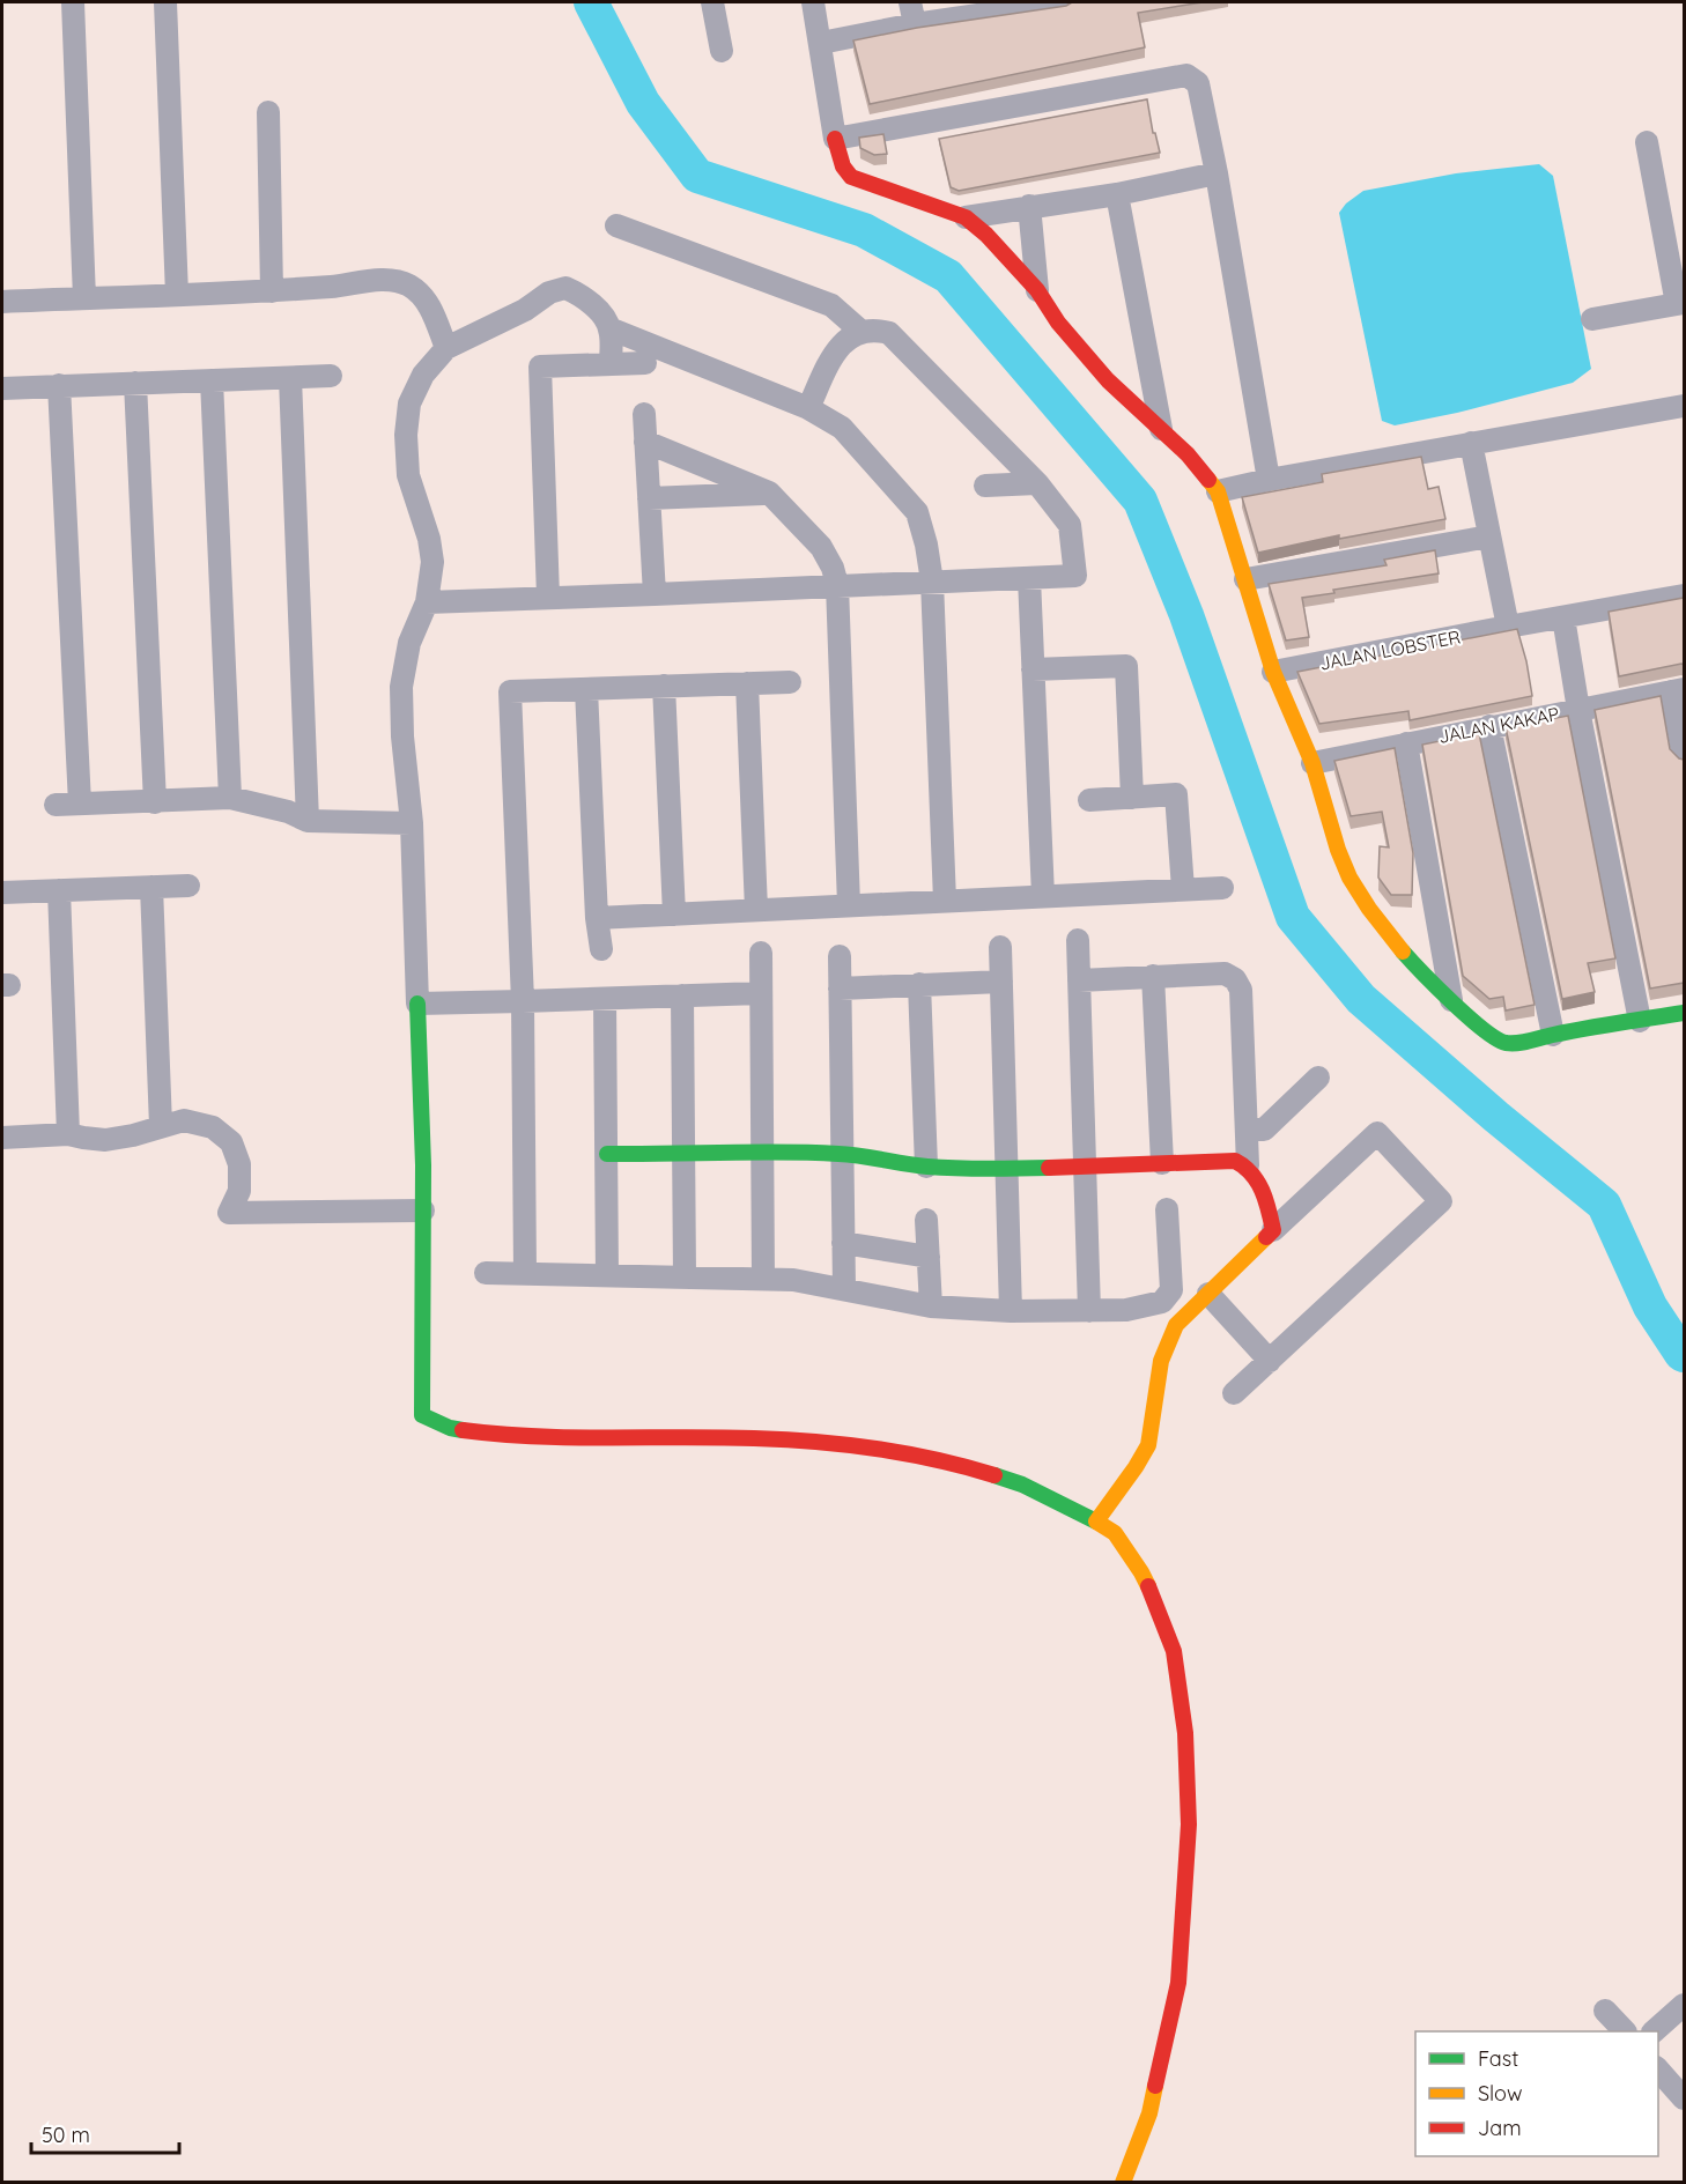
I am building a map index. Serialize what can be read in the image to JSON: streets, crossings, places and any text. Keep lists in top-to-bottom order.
{
  "streets": {
    "street": ["JALAN LOBSTER", "JALAN KAKAP"]
  },
  "legend": ["Fast", "Slow", "Jam"],
  "scale_bar": "50 m"
}
